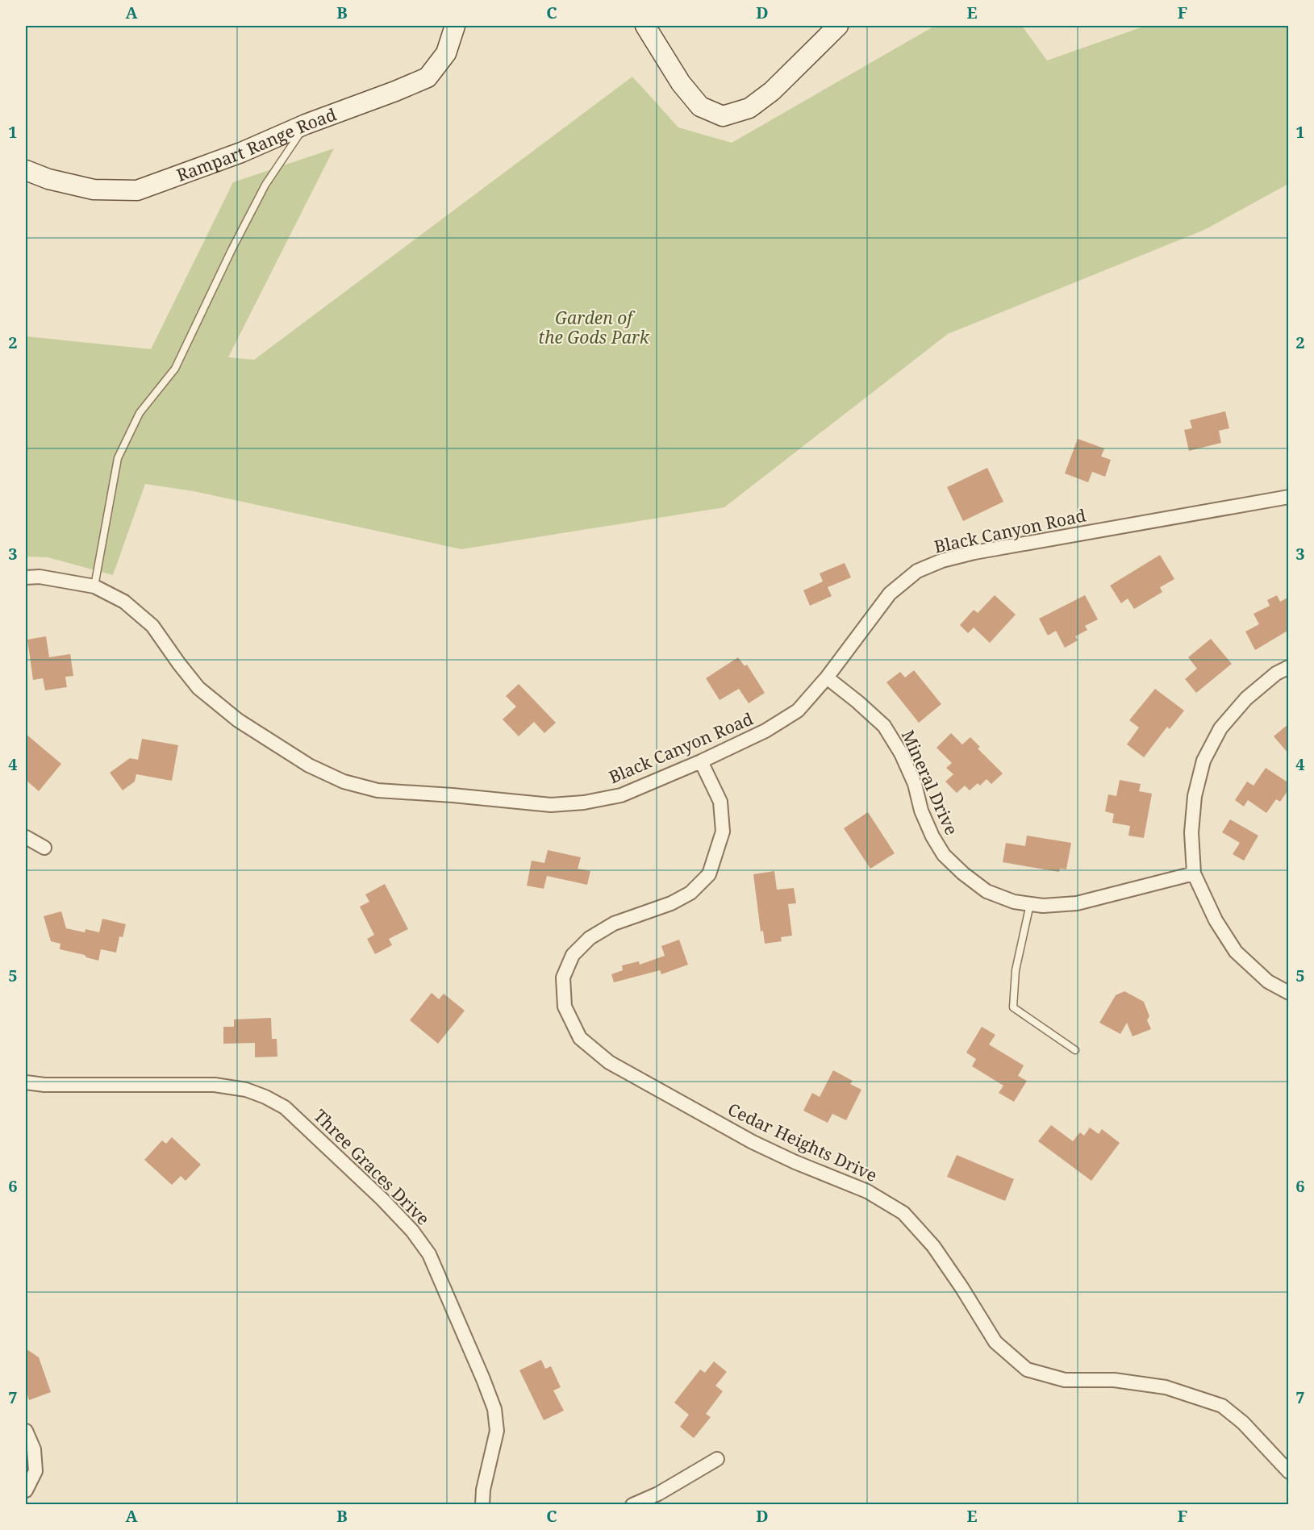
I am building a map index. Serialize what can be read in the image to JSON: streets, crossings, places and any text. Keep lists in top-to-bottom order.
{
  "streets": {
    "street": [
      "Rampart Range Road",
      "Black Canyon Road",
      "Mineral Drive",
      "Cedar Heights Drive",
      "Three Graces Drive"
    ]
  },
  "crossings": [
    ["Black Canyon Road", "Mineral Drive"],
    ["Black Canyon Road", "Cedar Heights Drive"]
  ],
  "parks": ["Garden of the Gods Park"],
  "grid": {
    "columns": [
      "A",
      "B",
      "C",
      "D",
      "E",
      "F"
    ],
    "rows": [
      "1",
      "2",
      "3",
      "4",
      "5",
      "6",
      "7"
    ]
  }
}
